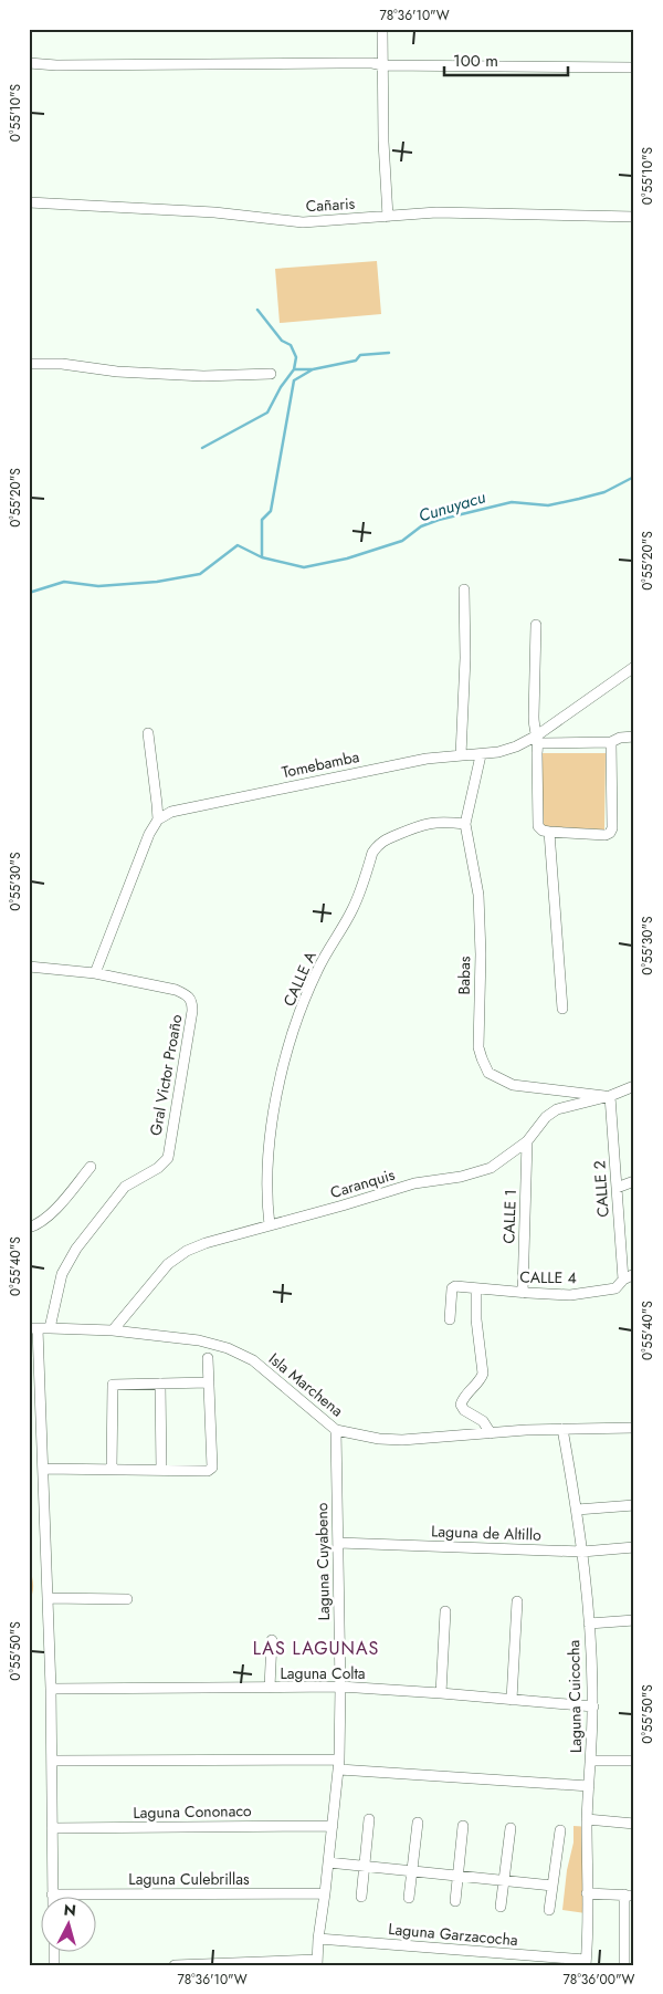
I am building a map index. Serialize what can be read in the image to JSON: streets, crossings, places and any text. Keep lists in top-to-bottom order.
{
  "streets": {
    "street": [
      "Cañaris",
      "Tomebamba",
      "Babas",
      "CALLE A",
      "Gral Victor Proaño",
      "Caranquis",
      "CALLE 2",
      "CALLE 1",
      "CALLE 4",
      "Isla Marchena",
      "Laguna de Altillo",
      "Laguna Cuyabeno",
      "Laguna Colta",
      "Laguna Cuicocha",
      "Laguna Cononaco",
      "Laguna Culebrillas",
      "Laguna Garzacocha"
    ]
  },
  "crossings": [
    ["Tomebamba", "Babas"],
    ["Babas", "CALLE A"],
    ["Babas", "Caranquis"],
    ["Babas", "CALLE 2"],
    ["CALLE A", "Caranquis"],
    ["Gral Victor Proaño", "Isla Marchena"],
    ["Caranquis", "CALLE 2"],
    ["Caranquis", "CALLE 1"],
    ["Caranquis", "Isla Marchena"],
    ["CALLE 2", "CALLE 4"],
    ["CALLE 1", "CALLE 4"],
    ["Isla Marchena", "Laguna Cuyabeno"],
    ["Isla Marchena", "Laguna Cuicocha"],
    ["Laguna de Altillo", "Laguna Cuyabeno"],
    ["Laguna de Altillo", "Laguna Cuicocha"],
    ["Laguna Cuyabeno", "Laguna Colta"],
    ["Laguna Cuyabeno", "Laguna Cononaco"],
    ["Laguna Cuyabeno", "Laguna Culebrillas"],
    ["Laguna Cuyabeno", "Laguna Garzacocha"],
    ["Laguna Colta", "Laguna Cuicocha"],
    ["Laguna Cuicocha", "Laguna Garzacocha"]
  ],
  "districts": ["LAS LAGUNAS"],
  "water": ["Cunuyacu"],
  "scale_bar": "100 m",
  "north": "top",
  "coordinates": [
    "78°36'10\"W",
    "0°55'10\"S",
    "0°55'20\"S",
    "0°55'30\"S",
    "0°55'40\"S",
    "0°55'50\"S",
    "78°36'00\"W"
  ]
}
